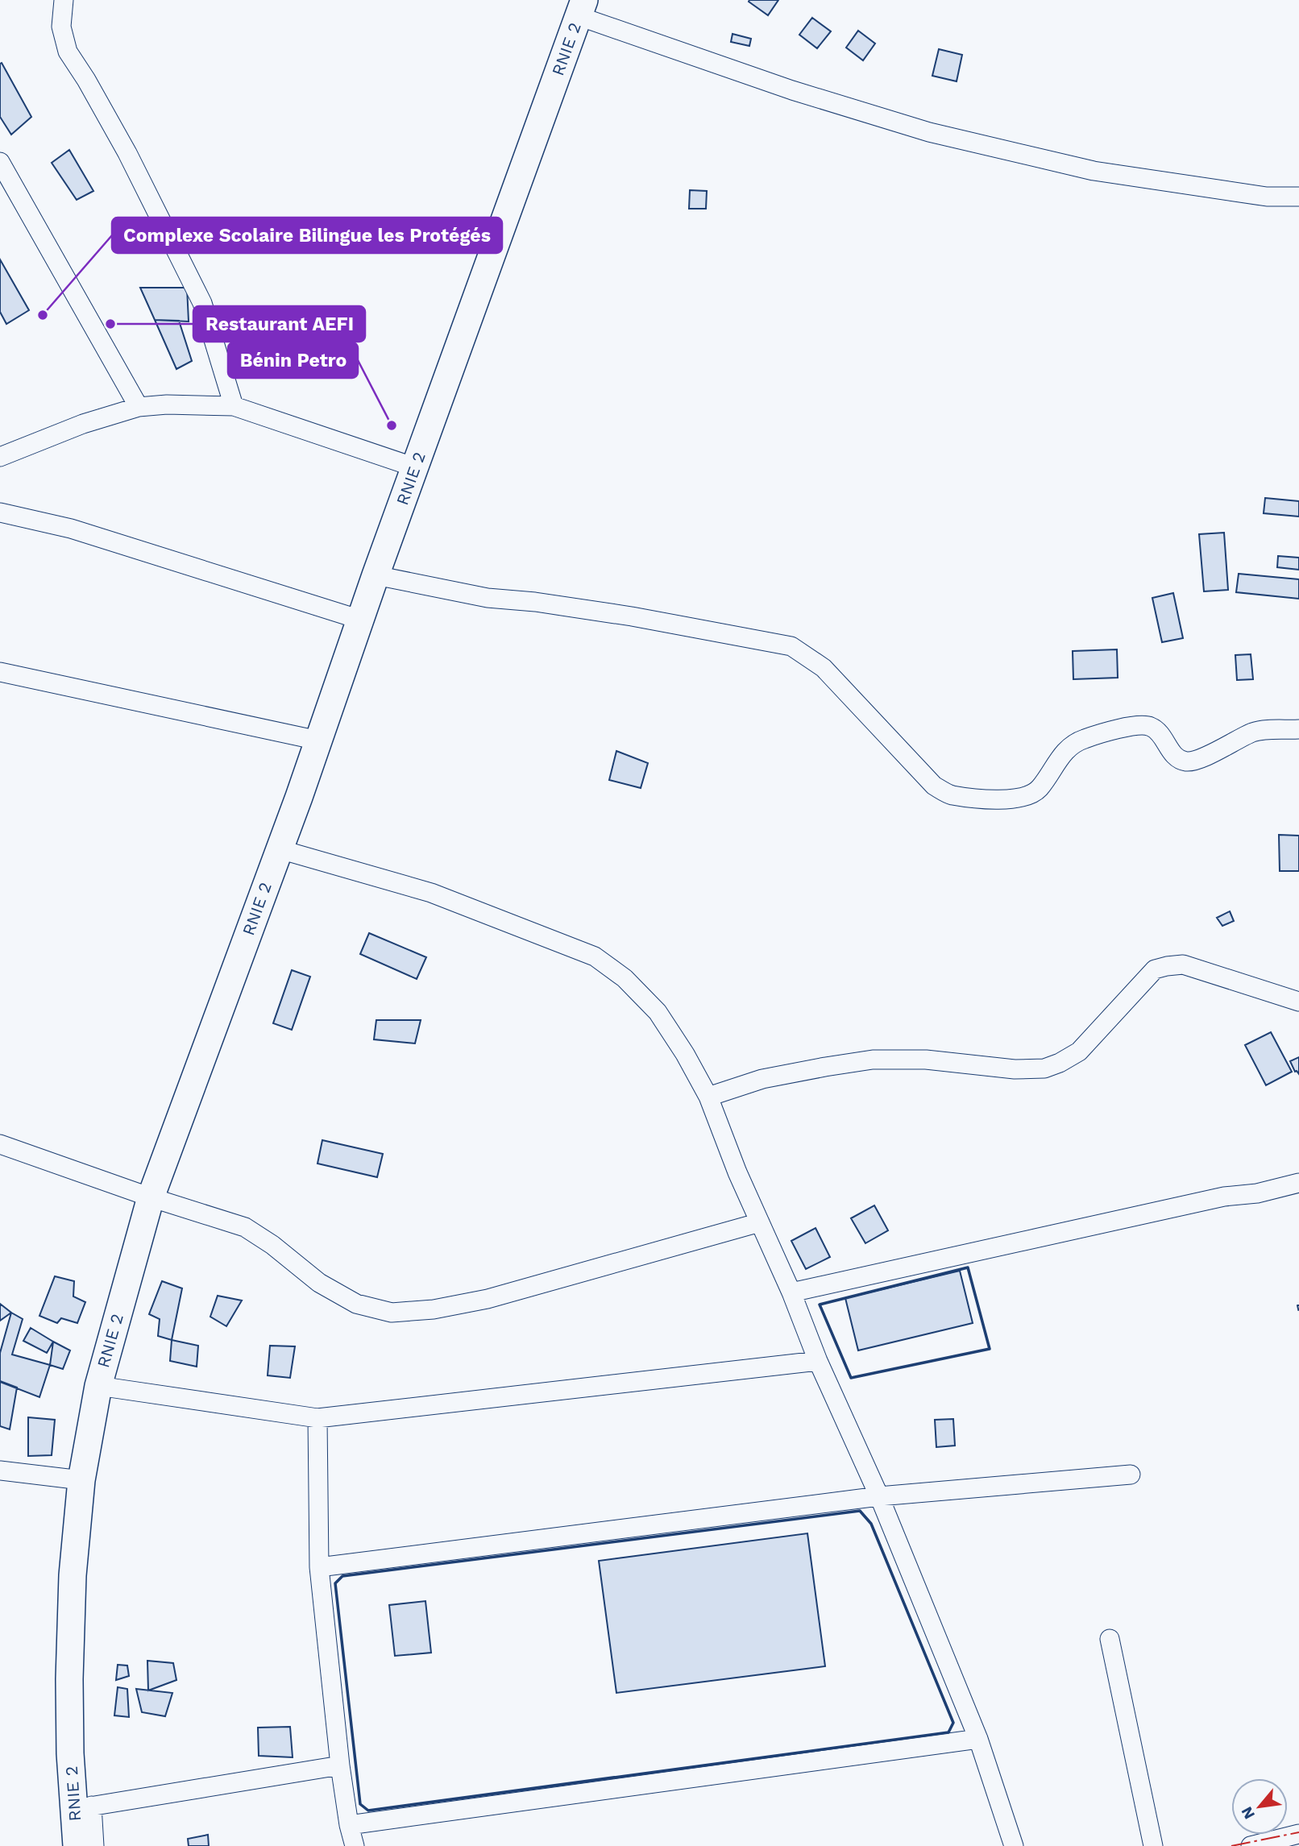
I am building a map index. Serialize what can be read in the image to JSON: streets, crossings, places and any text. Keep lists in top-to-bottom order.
{
  "streets": {
    "highway": ["RNIE 2"]
  },
  "places": ["Complexe Scolaire Bilingue les Protégés", "Restaurant AEFI", "Bénin Petro"],
  "north": "bottom left"
}
